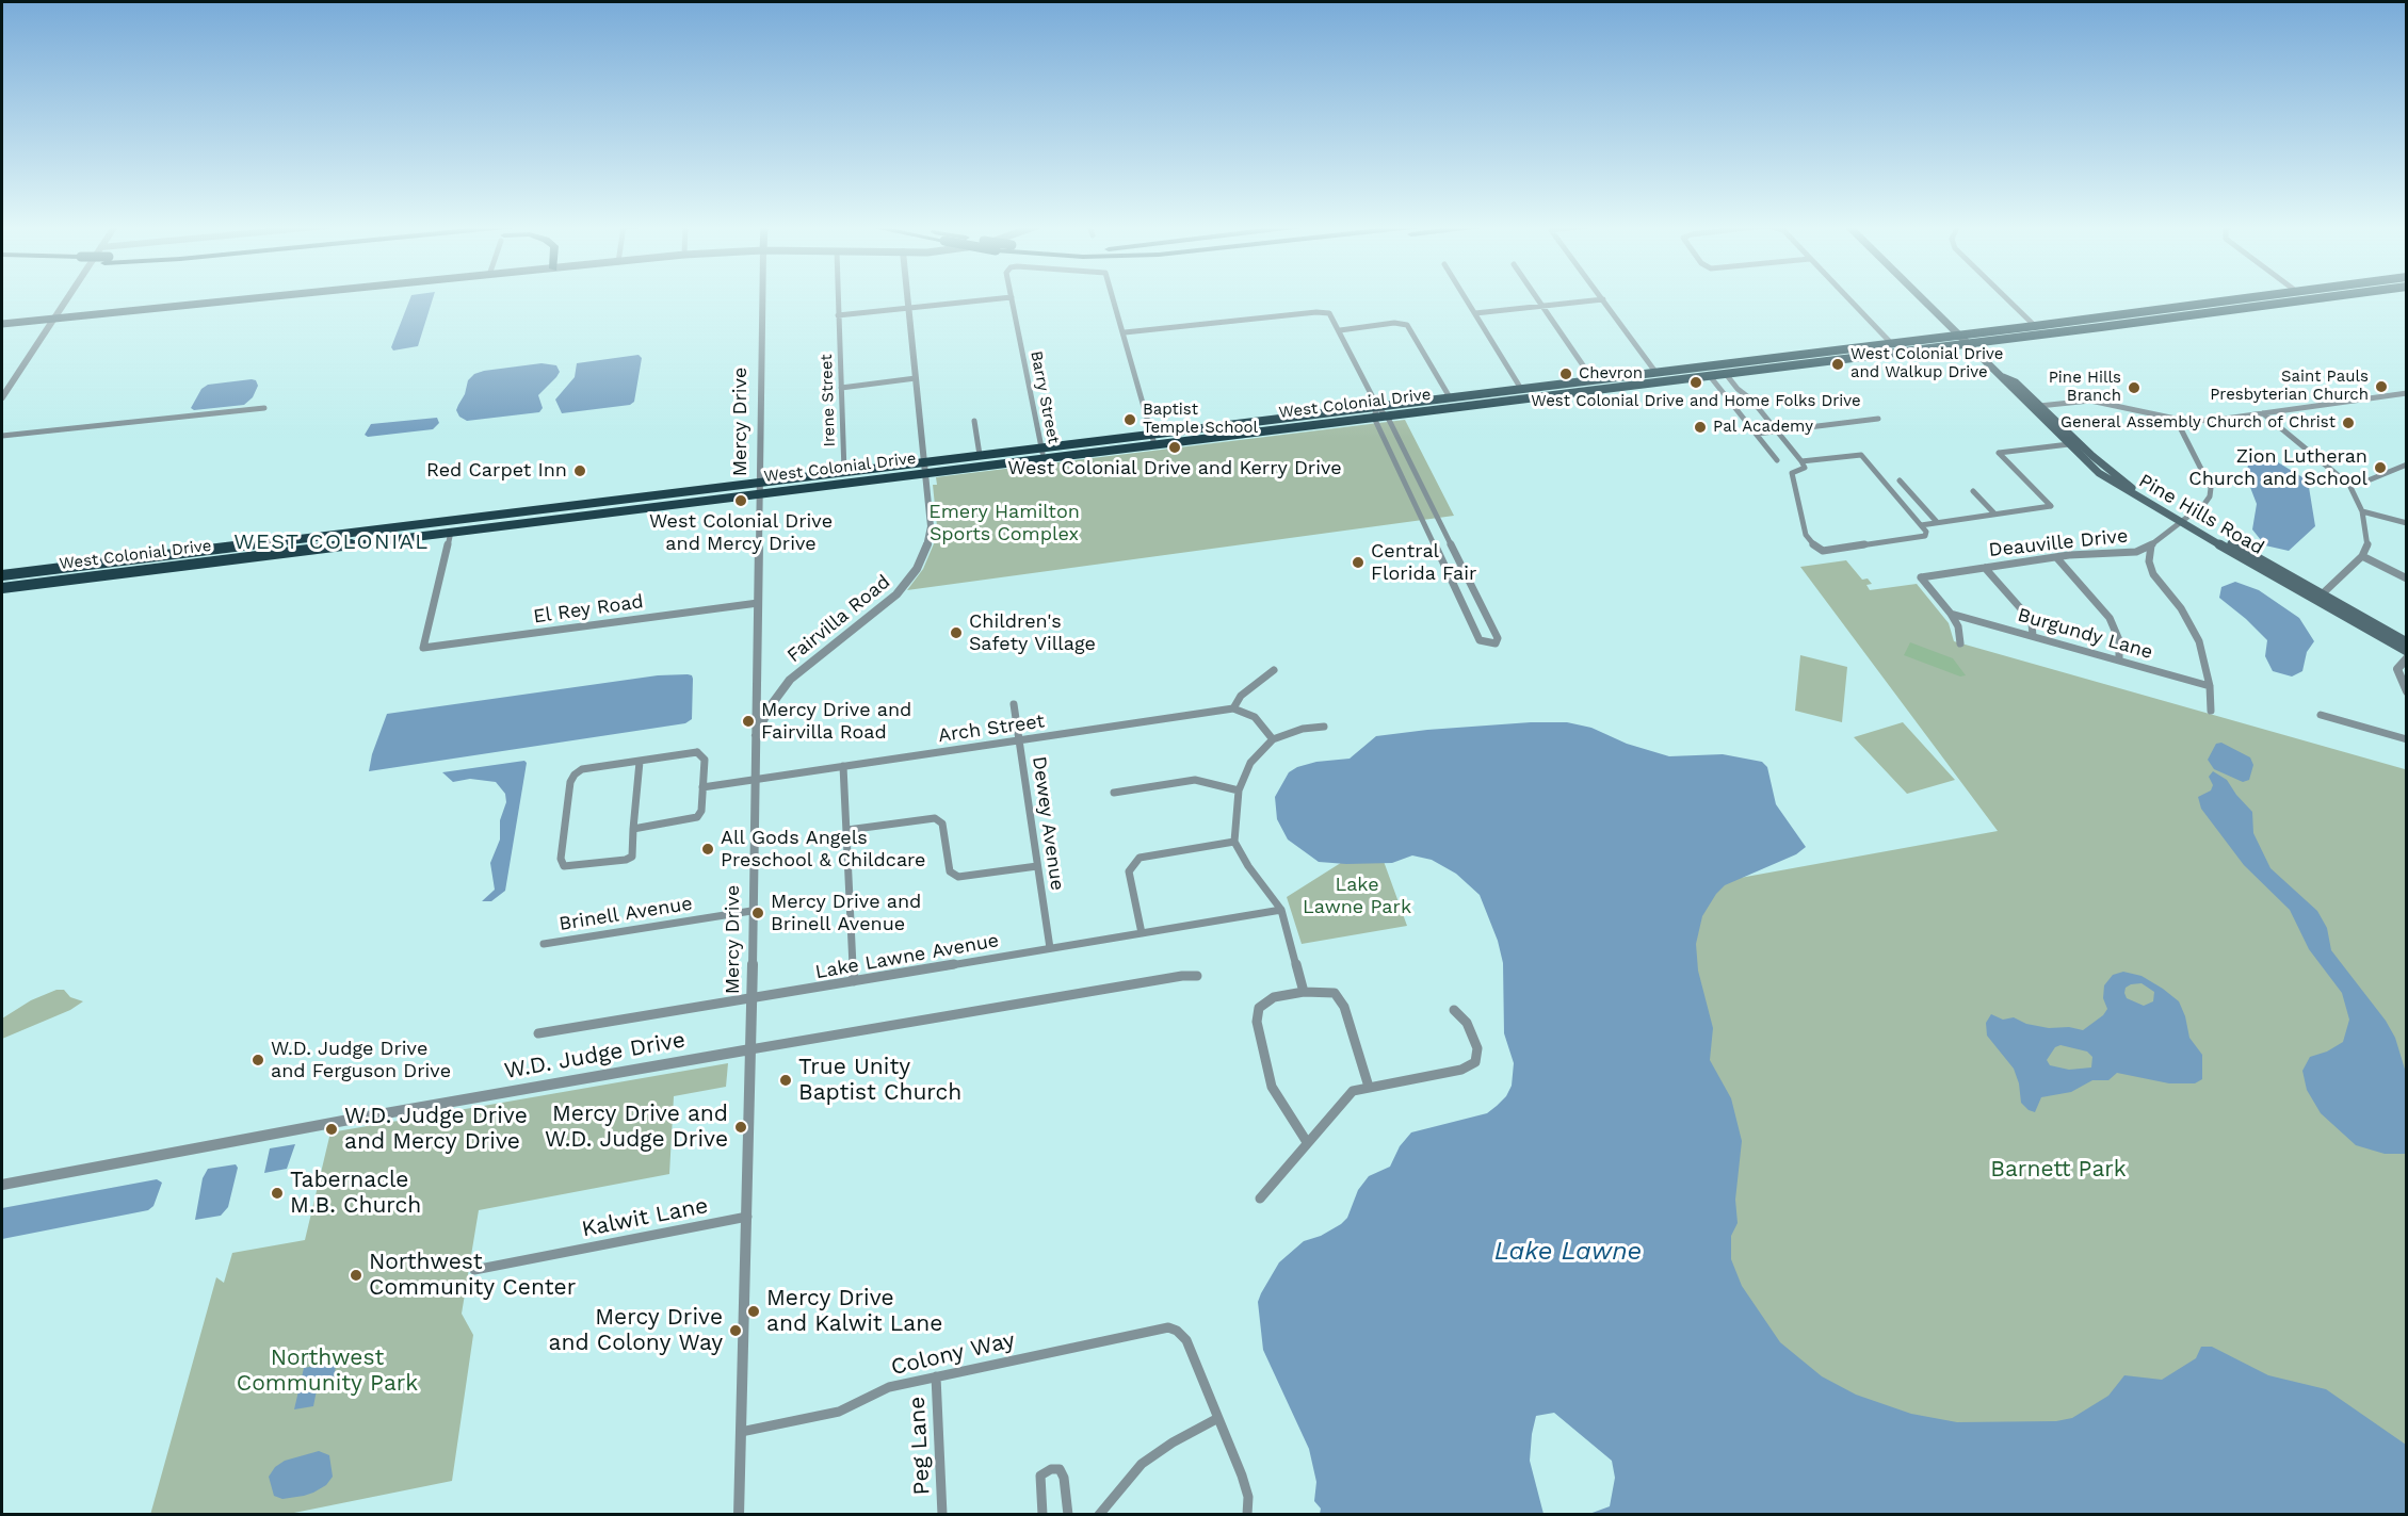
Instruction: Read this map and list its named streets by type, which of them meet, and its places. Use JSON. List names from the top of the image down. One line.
{"streets":{"highway":["West Colonial Drive"],"main road":["Pine Hills Road"],"street":["Barry Street","Irene Street","Mercy Drive","Deauville Drive","El Rey Road","Fairvilla Road","Burgundy Lane","Arch Street","Dewey Avenue","Brinell Avenue","Lake Lawne Avenue","W.D. Judge Drive","Kalwit Lane","Colony Way","Peg Lane"]},"crossings":[["Barry Street","West Colonial Drive"],["Irene Street","West Colonial Drive"],["West Colonial Drive","Mercy Drive"],["West Colonial Drive","Pine Hills Road"],["West Colonial Drive","El Rey Road"],["West Colonial Drive","Fairvilla Road"],["Mercy Drive","El Rey Road"],["Mercy Drive","Fairvilla Road"],["Mercy Drive","Arch Street"],["Mercy Drive","Brinell Avenue"],["Mercy Drive","Lake Lawne Avenue"],["Mercy Drive","W.D. Judge Drive"],["Mercy Drive","Kalwit Lane"],["Mercy Drive","Colony Way"],["Pine Hills Road","Deauville Drive"],["Deauville Drive","Burgundy Lane"],["Arch Street","Dewey Avenue"],["Dewey Avenue","Lake Lawne Avenue"],["Colony Way","Peg Lane"]],"districts":["WEST COLONIAL"],"water":["Lake Lawne"],"parks":["Emery Hamilton Sports Complex","Lake Lawne Park","Barnett Park","Northwest Community Park"],"places":["West Colonial Drive and Walkup Drive","Chevron","West Colonial Drive and Home Folks Drive","Saint Pauls Presbyterian Church","Pine Hills Branch","Baptist Temple School","General Assembly Church of Christ","Pal Academy","West Colonial Drive and Kerry Drive","Zion Lutheran Church and School","Red Carpet Inn","West Colonial Drive and Mercy Drive","Central Florida Fair","Children's Safety Village","Mercy Drive and Fairvilla Road","All Gods Angels Preschool & Childcare","Mercy Drive and Brinell Avenue","W.D. Judge Drive and Ferguson Drive","True Unity Baptist Church","Mercy Drive and W.D. Judge Drive","W.D. Judge Drive and Mercy Drive","Tabernacle M.B. Church","Northwest Community Center","Mercy Drive and Kalwit Lane","Mercy Drive and Colony Way"]}
